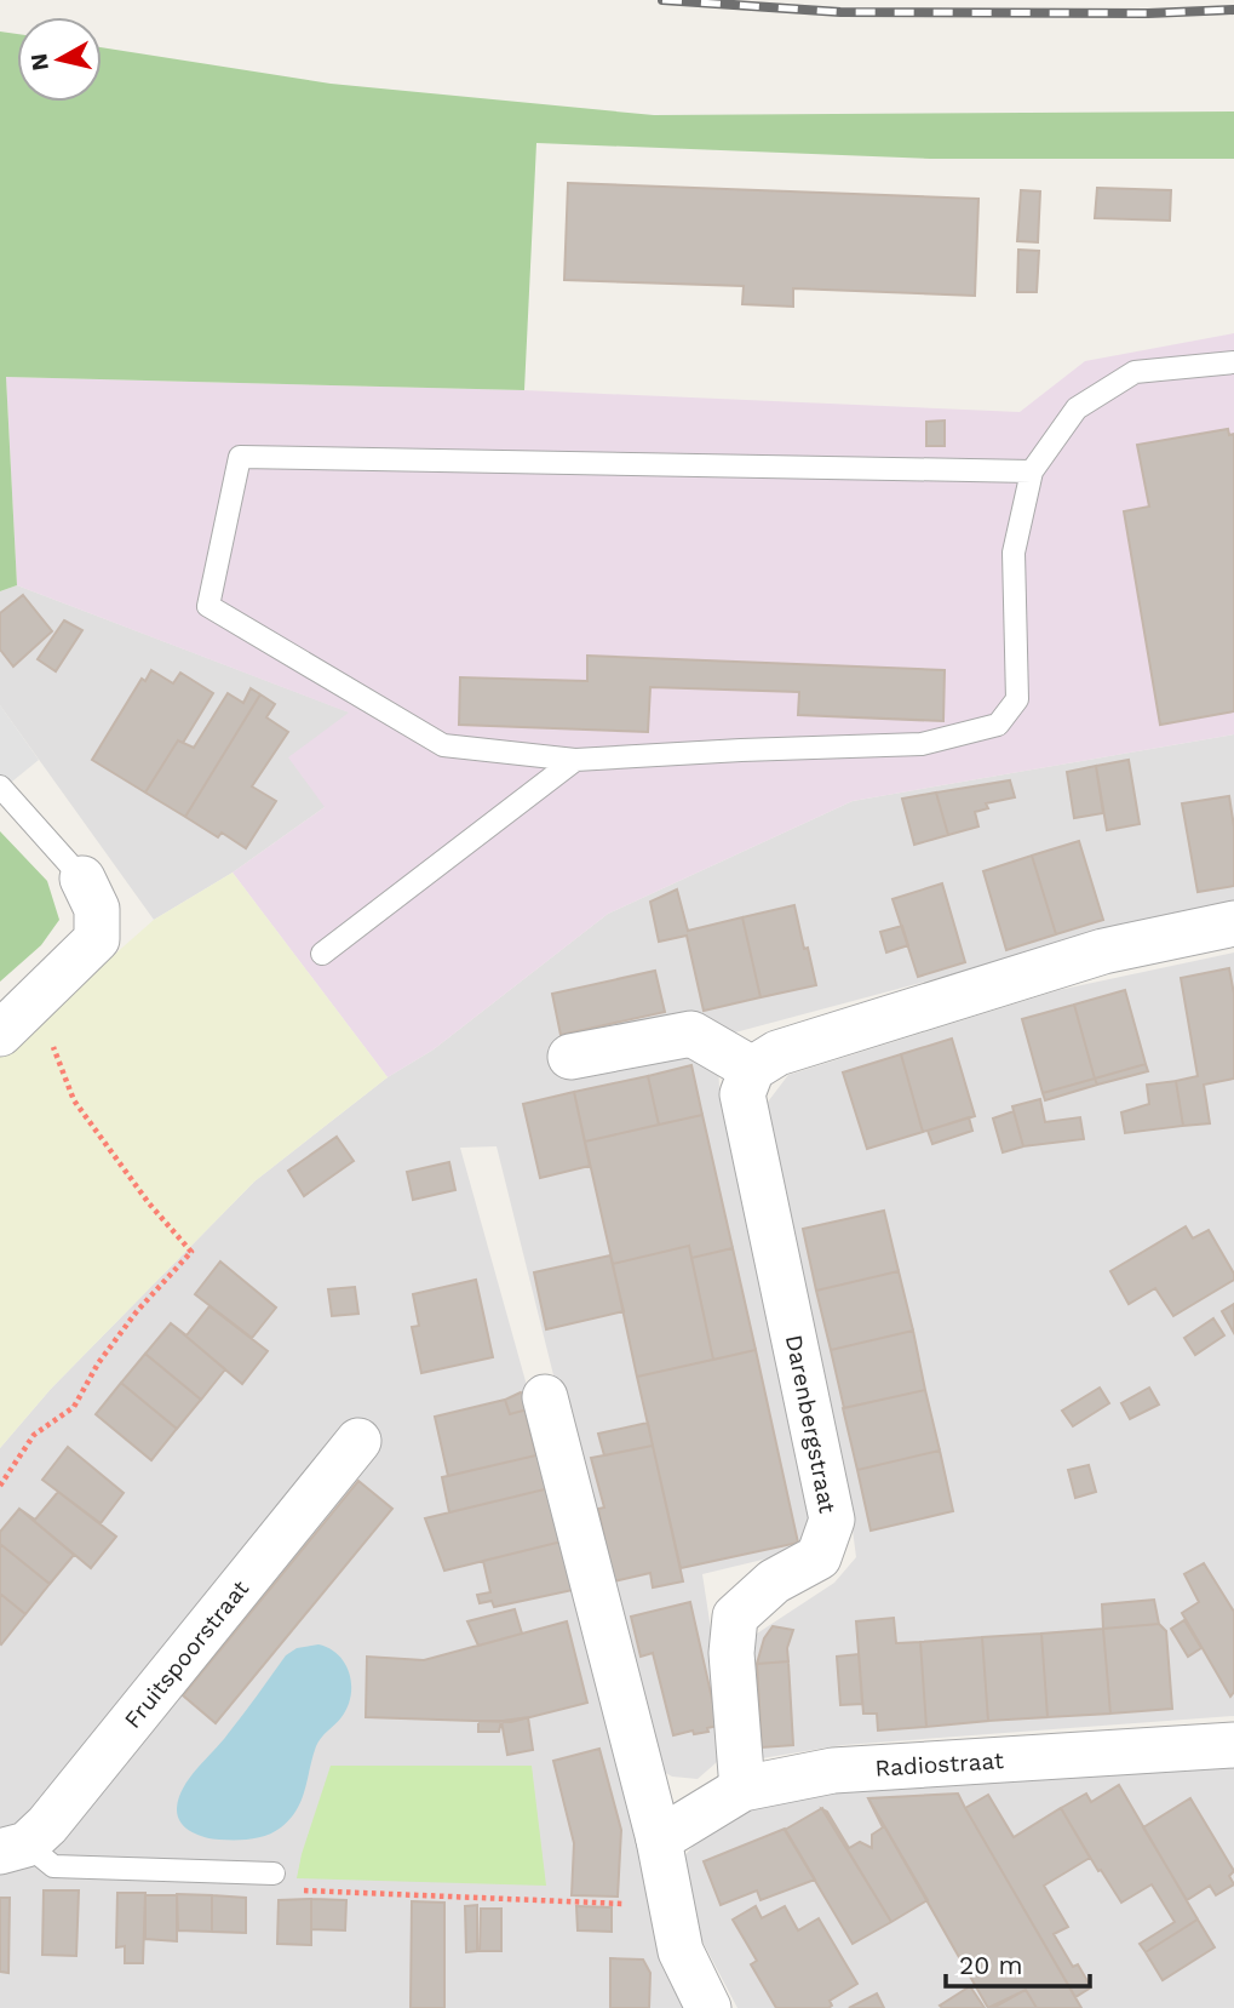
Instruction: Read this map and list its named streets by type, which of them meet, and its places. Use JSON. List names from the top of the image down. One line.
{"streets":{"street":["Darenbergstraat","Fruitspoorstraat","Radiostraat"]},"crossings":[["Darenbergstraat","Radiostraat"]],"scale_bar":"20 m","north":"left"}
